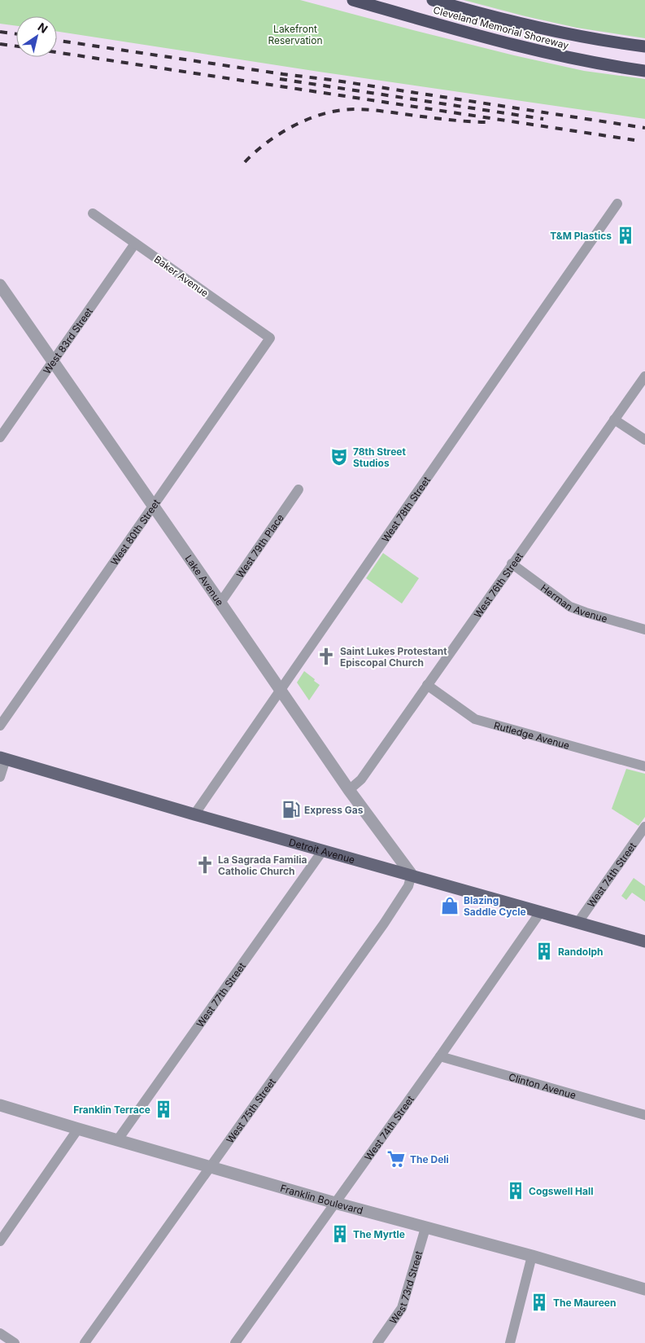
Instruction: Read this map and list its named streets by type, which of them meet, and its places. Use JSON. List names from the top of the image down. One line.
{"streets":{"highway":["Cleveland Memorial Shoreway"],"main road":["Detroit Avenue"],"street":["Baker Avenue","West 83rd Street","West 78th Street","West 80th Street","West 79th Place","Lake Avenue","West 76th Street","Herman Avenue","Rutledge Avenue","West 74th Street","West 77th Street","Clinton Avenue","West 75th Street","Franklin Boulevard","West 73rd Street"]},"crossings":[["Baker Avenue","West 83rd Street"],["Baker Avenue","West 80th Street"],["West 83rd Street","Lake Avenue"],["West 78th Street","Lake Avenue"],["West 78th Street","Detroit Avenue"],["West 80th Street","Lake Avenue"],["West 79th Place","Lake Avenue"],["Lake Avenue","West 76th Street"],["Lake Avenue","Detroit Avenue"],["Lake Avenue","West 75th Street"],["West 76th Street","Herman Avenue"],["West 76th Street","Rutledge Avenue"],["Detroit Avenue","West 74th Street"],["Detroit Avenue","West 77th Street"],["Detroit Avenue","West 75th Street"],["West 74th Street","Clinton Avenue"],["West 74th Street","Franklin Boulevard"],["West 77th Street","Franklin Boulevard"],["West 75th Street","Franklin Boulevard"],["Franklin Boulevard","West 73rd Street"]],"parks":["Lakefront Reservation"],"places":{"building":["T&M Plastics","Randolph","Franklin Terrace","Cogswell Hall","The Myrtle","The Maureen"],"theatre":["78th Street Studios"],"church":["Saint Lukes Protestant Episcopal Church","La Sagrada Familia Catholic Church"],"fuel station":["Express Gas"],"shop":["Blazing Saddle Cycle"],"supermarket":["The Deli"]},"north":"top right"}
